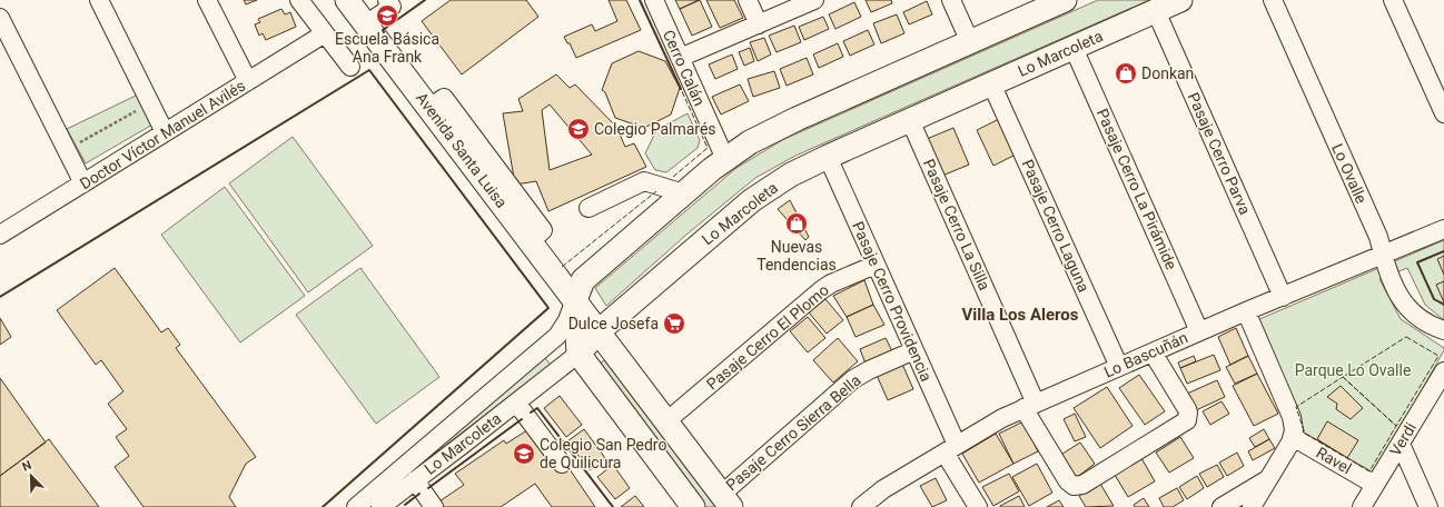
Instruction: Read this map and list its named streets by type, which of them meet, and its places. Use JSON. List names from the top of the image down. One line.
{"streets":{"main road":["Lo Marcoleta","Avenida Santa Luisa"],"street":["Cerro Calán","Doctor Víctor Manuel Avilés","Pasaje Cerro Parva","Lo Ovalle","Pasaje Cerro La Pirámide","Pasaje Cerro La Silla","Pasaje Cerro Laguna","Pasaje Cerro Providencia","Pasaje Cerro El Plomo","Lo Bascuñán","Pasaje Cerro Sierra Bella","Verdi","Ravel"]},"crossings":[["Lo Marcoleta","Cerro Calán"],["Lo Marcoleta","Avenida Santa Luisa"],["Lo Marcoleta","Pasaje Cerro Parva"],["Lo Marcoleta","Pasaje Cerro La Pirámide"],["Lo Marcoleta","Pasaje Cerro La Silla"],["Lo Marcoleta","Pasaje Cerro Laguna"],["Lo Marcoleta","Pasaje Cerro Providencia"],["Avenida Santa Luisa","Pasaje Cerro El Plomo"],["Avenida Santa Luisa","Pasaje Cerro Sierra Bella"],["Pasaje Cerro Parva","Lo Bascuñán"],["Lo Ovalle","Lo Bascuñán"],["Pasaje Cerro La Pirámide","Lo Bascuñán"],["Pasaje Cerro La Silla","Lo Bascuñán"],["Pasaje Cerro Laguna","Lo Bascuñán"],["Pasaje Cerro Providencia","Pasaje Cerro El Plomo"],["Pasaje Cerro Providencia","Lo Bascuñán"],["Pasaje Cerro Providencia","Pasaje Cerro Sierra Bella"],["Verdi","Ravel"]],"districts":["Villa Los Aleros"],"parks":["Parque Lo Ovalle"],"places":{"school or university":["Escuela Básica Ana Frank","Colegio Palmarés","Colegio San Pedro de Quilicura"],"shop":["Donkan","Nuevas Tendencias"],"supermarket":["Dulce Josefa"]},"north":"top left"}
